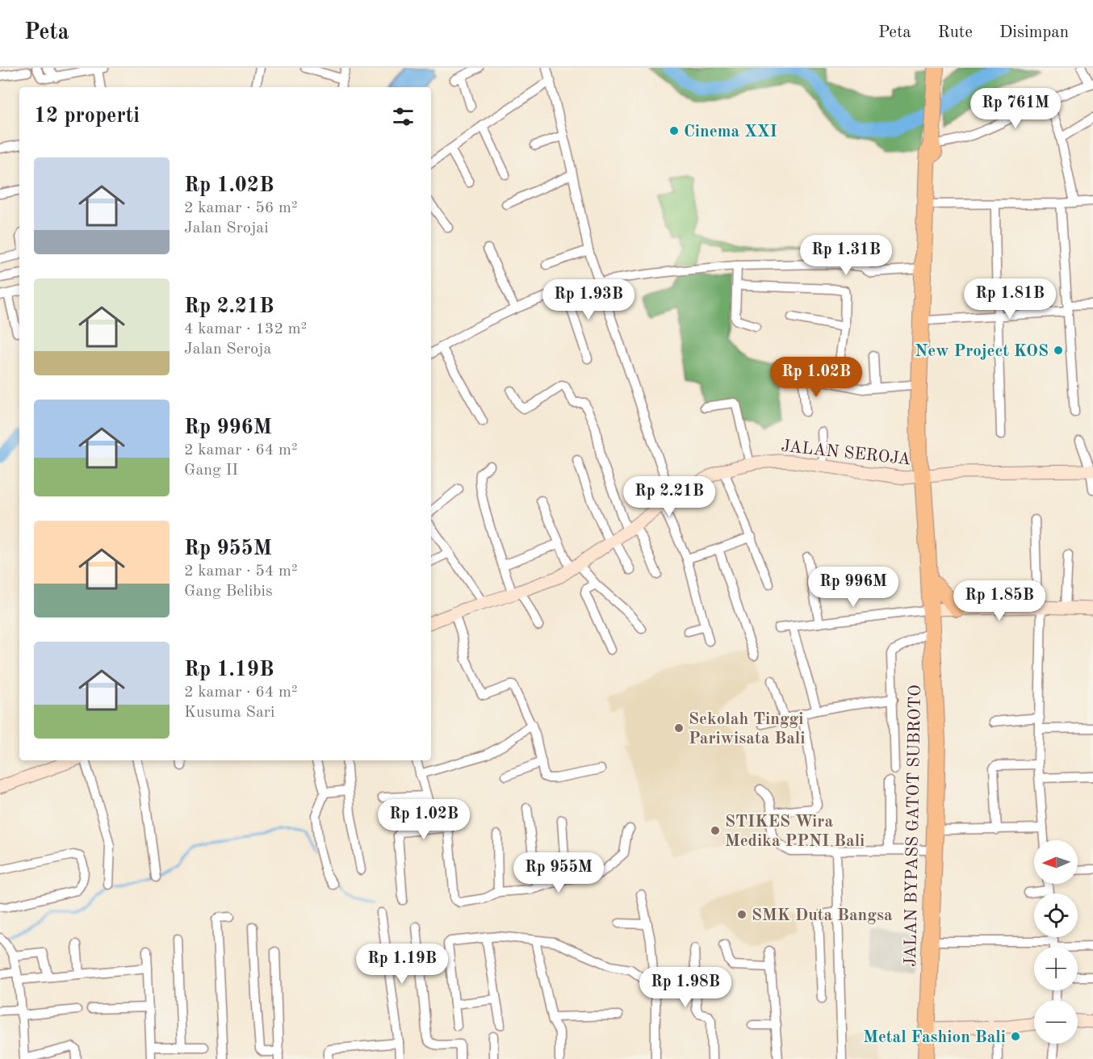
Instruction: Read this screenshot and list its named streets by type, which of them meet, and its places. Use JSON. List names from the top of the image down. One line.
{"streets":{"highway":["JALAN BYPASS GATOT SUBROTO"],"street":["JALAN SEROJA"]},"crossings":[["JALAN SEROJA","JALAN BYPASS GATOT SUBROTO"]],"places":["Cinema XXI","New Project KOS","Sekolah Tinggi Pariwisata Bali","STIKES Wira Medika PPNI Bali","SMK Duta Bangsa","Metal Fashion Bali"],"north":"left","page":{"header":"Peta","nav":["Peta","Rute","Disimpan"],"heading":"12 properti","price":["Rp 761M","Rp 1.31B","Rp 1.81B","Rp 1.93B","Rp 1.02B","Rp 2.21B","Rp 996M","Rp 1.85B","Rp 1.02B","Rp 955M","Rp 1.19B","Rp 1.98B"],"list":[{"name":"Rp 1.02B","note":"2 kamar · 56 m² · Jalan Srojai"},{"name":"Rp 2.21B","note":"4 kamar · 132 m² · Jalan Seroja"},{"name":"Rp 996M","note":"2 kamar · 64 m² · Gang II"},{"name":"Rp 955M","note":"2 kamar · 54 m² · Gang Belibis"},{"name":"Rp 1.19B","note":"2 kamar · 64 m² · Kusuma Sari"}],"map_buttons":["+","−"]}}
